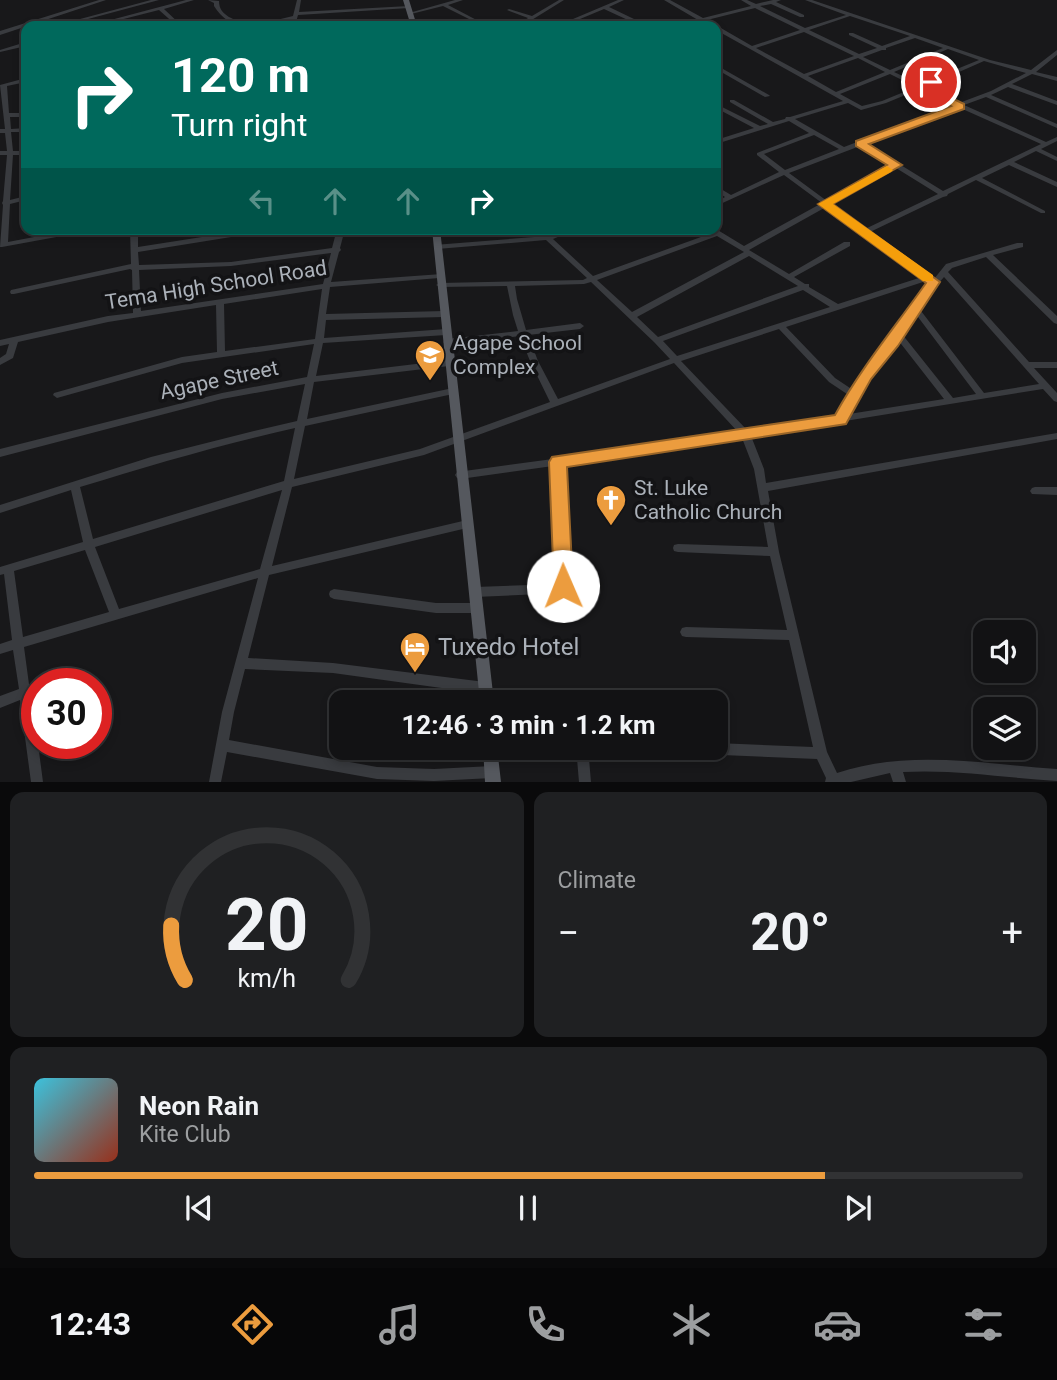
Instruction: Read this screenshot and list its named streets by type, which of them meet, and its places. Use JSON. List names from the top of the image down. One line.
{"streets":{"street":["Tema High School Road","Agape Street"]},"places":{"school or university":["Agape School Complex"],"church":["St. Luke Catholic Church"],"hotel":["Tuxedo Hotel"]},"page":{"turn":["120 m","Turn right"],"limit":"30","trip":"12:46 · 3 min · 1.2 km","tile":"Climate","heat":["−","20°","+"],"song":["Neon Rain","Kite Club"],"tabs":"12:43","gauge":["20","km/h"]}}
